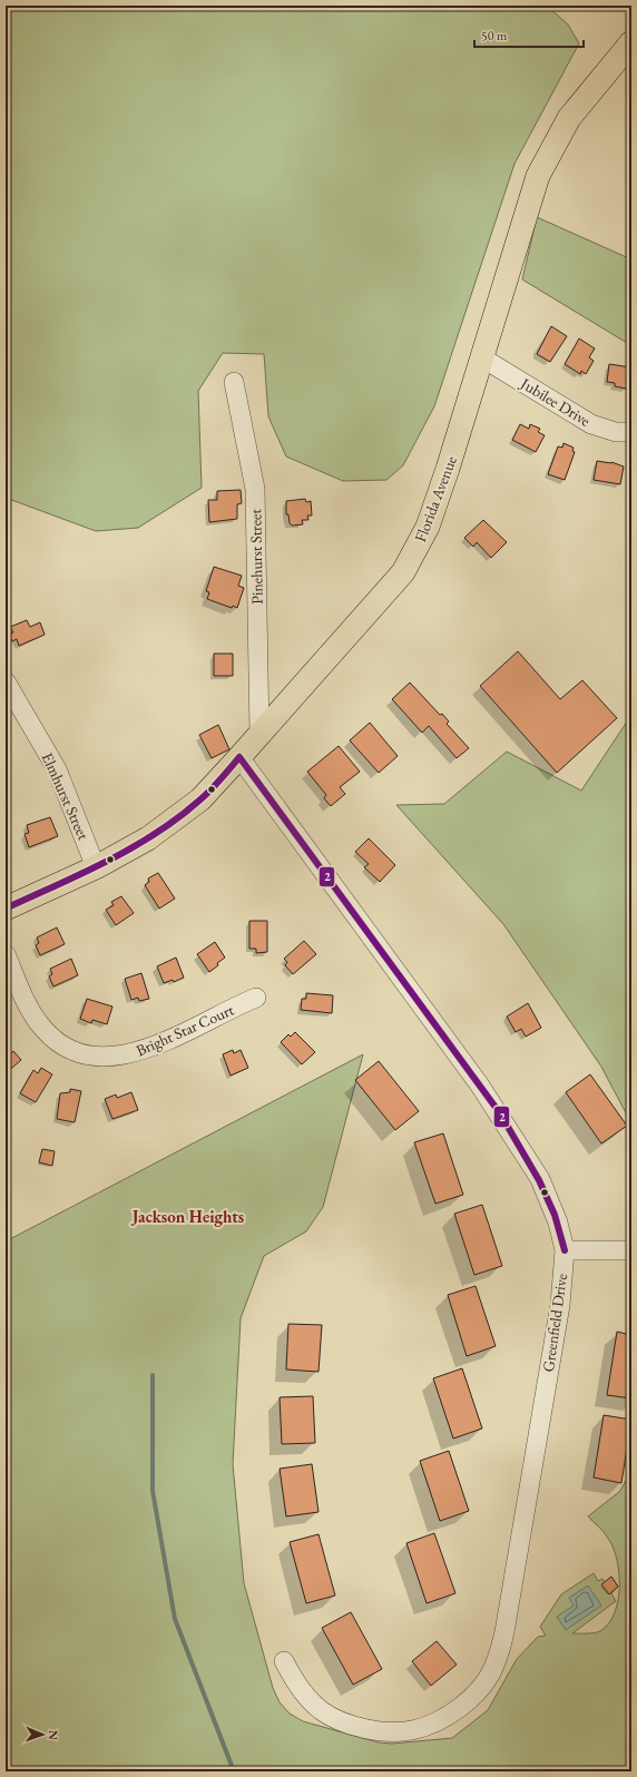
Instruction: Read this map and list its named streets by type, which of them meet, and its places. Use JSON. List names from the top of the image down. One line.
{"streets":{"main road":["Florida Avenue"],"street":["Jubilee Drive","Pinehurst Street","Elmhurst Street","Bright Star Court","Greenfield Drive"]},"crossings":[["Jubilee Drive","Florida Avenue"],["Florida Avenue","Pinehurst Street"],["Florida Avenue","Elmhurst Street"],["Florida Avenue","Greenfield Drive"]],"districts":["Jackson Heights"],"lines":["transit line 2"],"scale_bar":"50 m","north":"right"}
